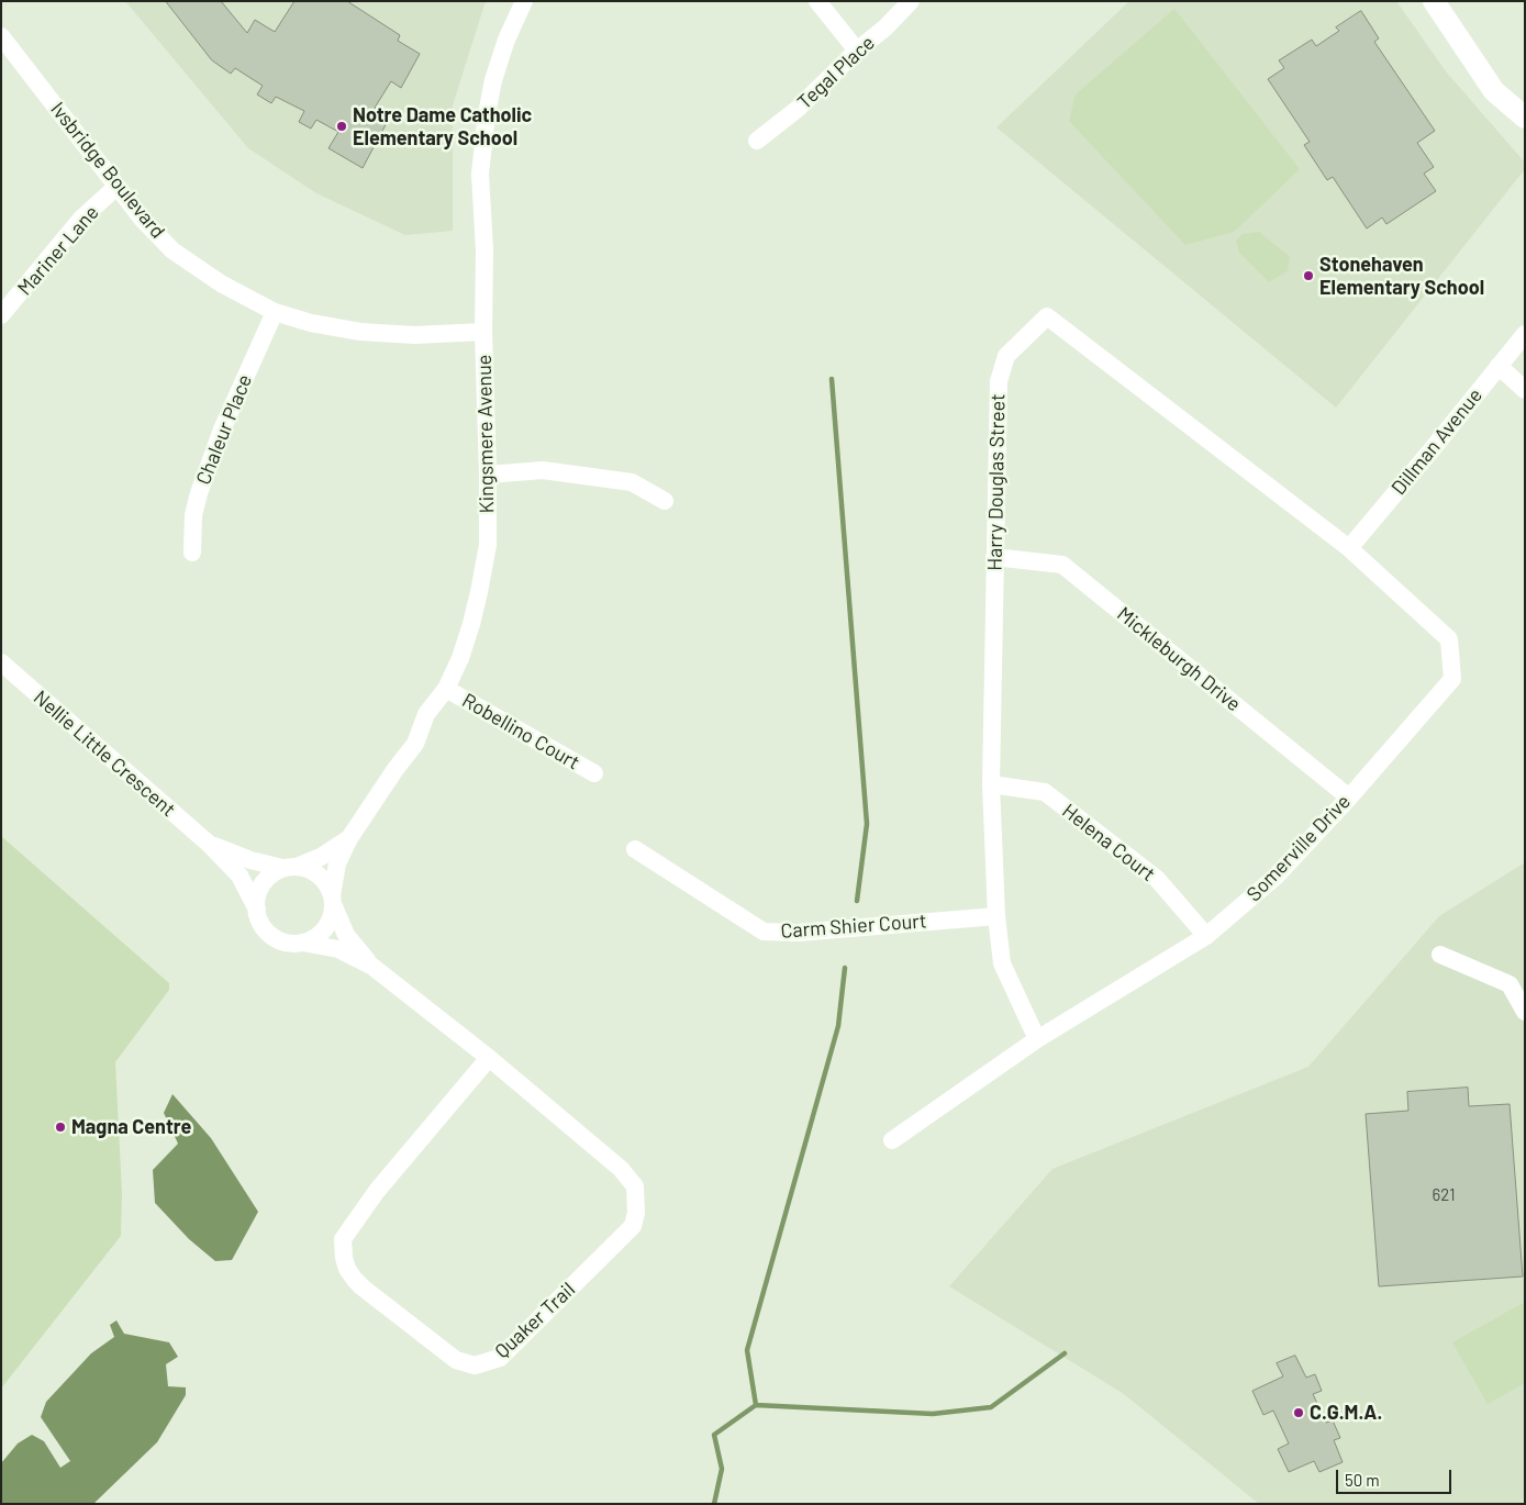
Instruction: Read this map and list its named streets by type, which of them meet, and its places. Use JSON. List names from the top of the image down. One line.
{"streets":{"street":["Tegal Place","Ivsbridge Boulevard","Mariner Lane","Chaleur Place","Kingsmere Avenue","Dillman Avenue","Harry Douglas Street","Mickleburgh Drive","Robellino Court","Nellie Little Crescent","Helena Court","Somerville Drive","Carm Shier Court","Quaker Trail"]},"crossings":[["Ivsbridge Boulevard","Mariner Lane"],["Ivsbridge Boulevard","Chaleur Place"],["Ivsbridge Boulevard","Kingsmere Avenue"],["Kingsmere Avenue","Robellino Court"],["Kingsmere Avenue","Nellie Little Crescent"],["Kingsmere Avenue","Quaker Trail"],["Dillman Avenue","Harry Douglas Street"],["Dillman Avenue","Somerville Drive"],["Harry Douglas Street","Mickleburgh Drive"],["Harry Douglas Street","Helena Court"],["Harry Douglas Street","Somerville Drive"],["Harry Douglas Street","Carm Shier Court"],["Mickleburgh Drive","Somerville Drive"],["Nellie Little Crescent","Quaker Trail"],["Helena Court","Somerville Drive"]],"places":["Notre Dame Catholic Elementary School","Stonehaven Elementary School","Magna Centre","C.G.M.A."],"house_numbers":["621"],"scale_bar":"50 m"}
